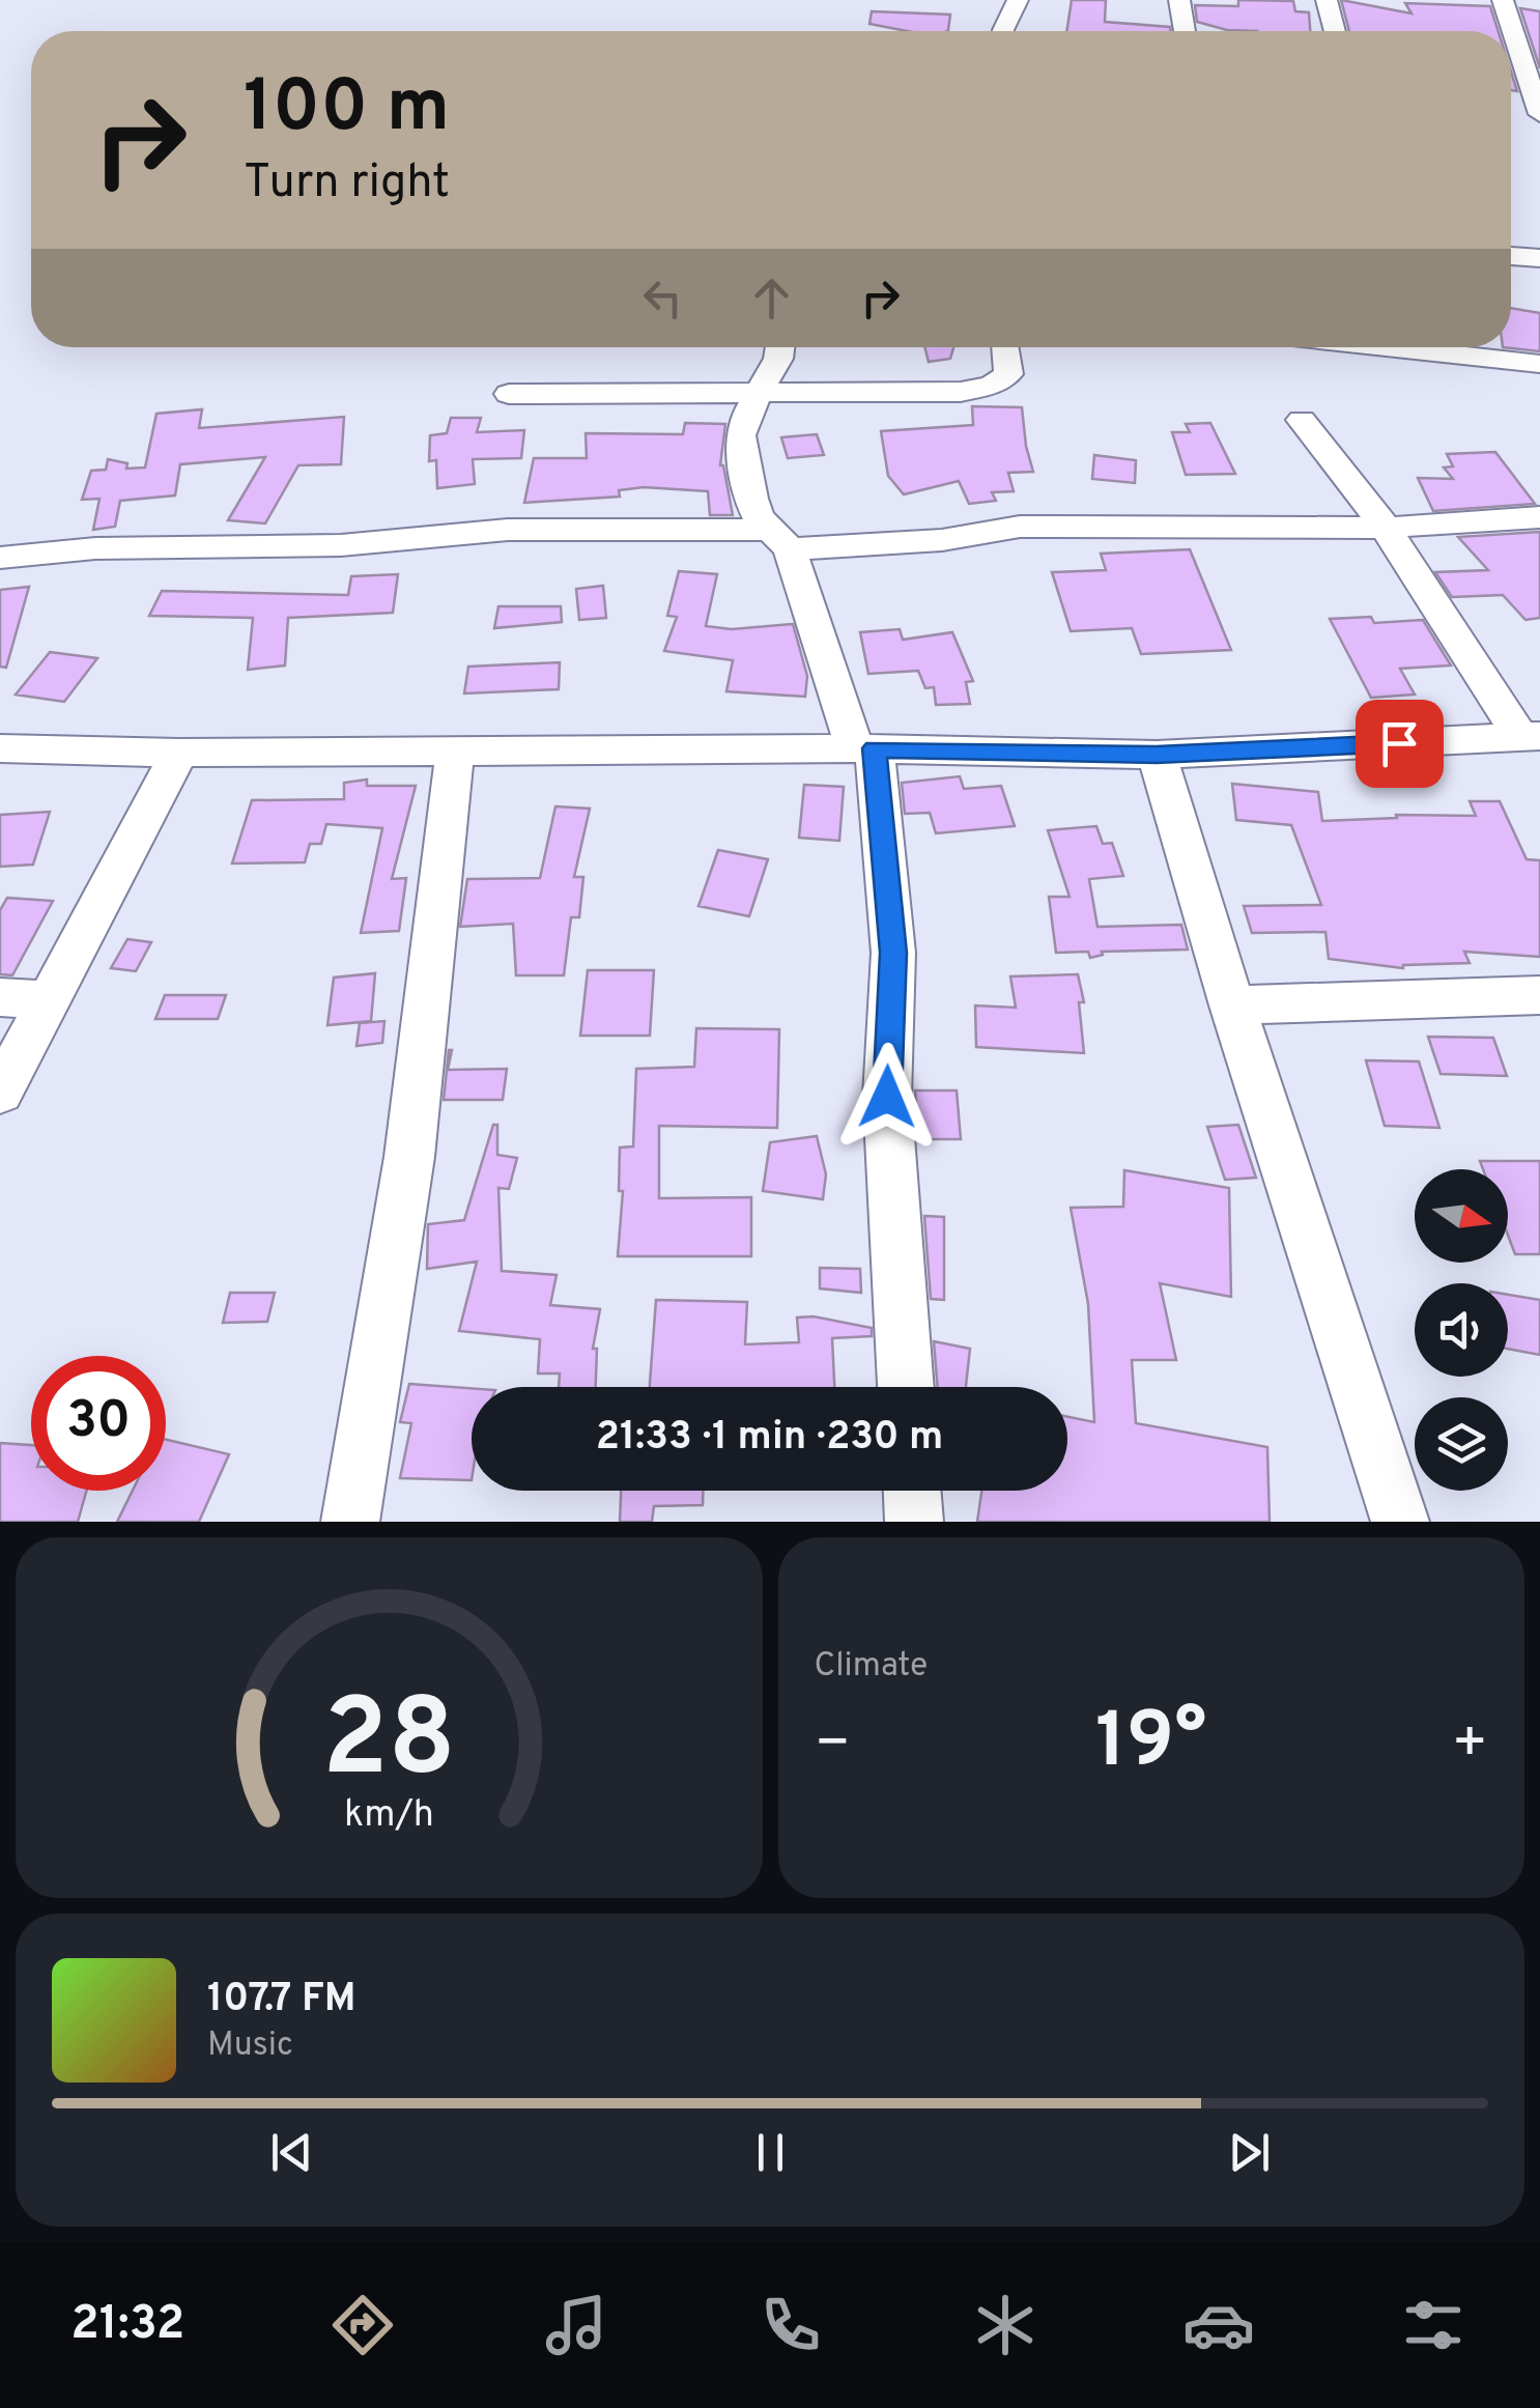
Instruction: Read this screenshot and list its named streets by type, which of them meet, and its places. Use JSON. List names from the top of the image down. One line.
{"north":"right","page":{"turn":["100 m","Turn right"],"limit":"30","trip":"21:33 · 1 min · 230 m","tile":"Climate","heat":["−","19°","+"],"song":["107.7 FM","Music"],"tabs":"21:32","gauge":["28","km/h"]}}
